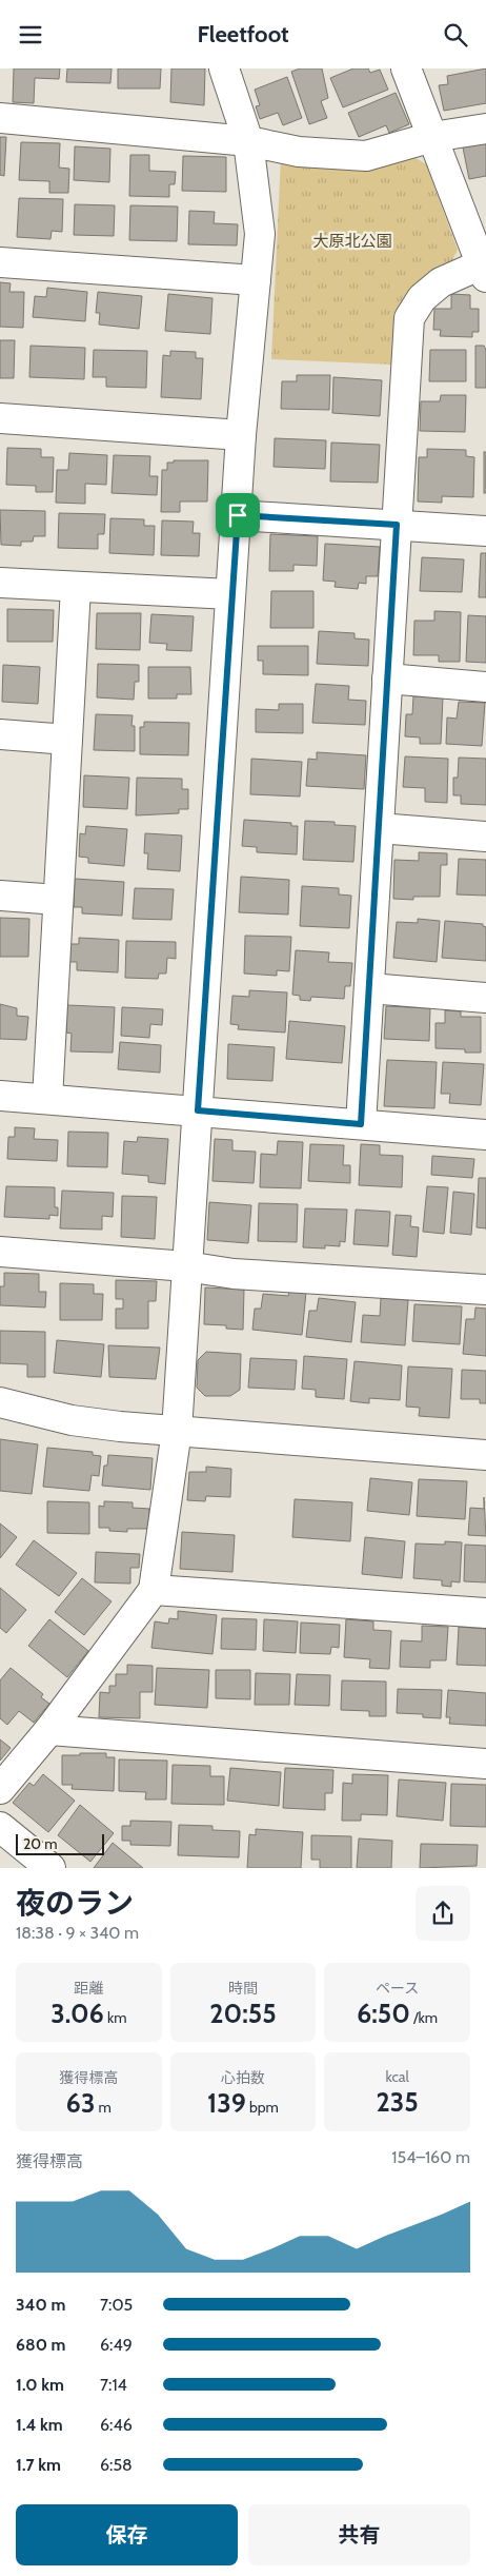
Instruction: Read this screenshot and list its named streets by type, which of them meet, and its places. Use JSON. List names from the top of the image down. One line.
{"parks":["大原北公園"],"scale_bar":"20 m","page":{"header":"Fleetfoot","scale":"20 m","heading":["夜のラン","18:38 · 9 × 340 m"],"stats":[["距離","3.06 km"],["時間","20:55"],["ペース","6:50 /km"],["獲得標高","63 m"],["心拍数","139 bpm"],["kcal","235"]],"chart":["獲得標高","154–160 m"],"list":[{"name":"340 m","note":"7:05"},{"name":"680 m","note":"6:49"},{"name":"1.0 km","note":"7:14"},{"name":"1.4 km","note":"6:46"},{"name":"1.7 km","note":"6:58"}],"buttons":["保存","共有"]}}
